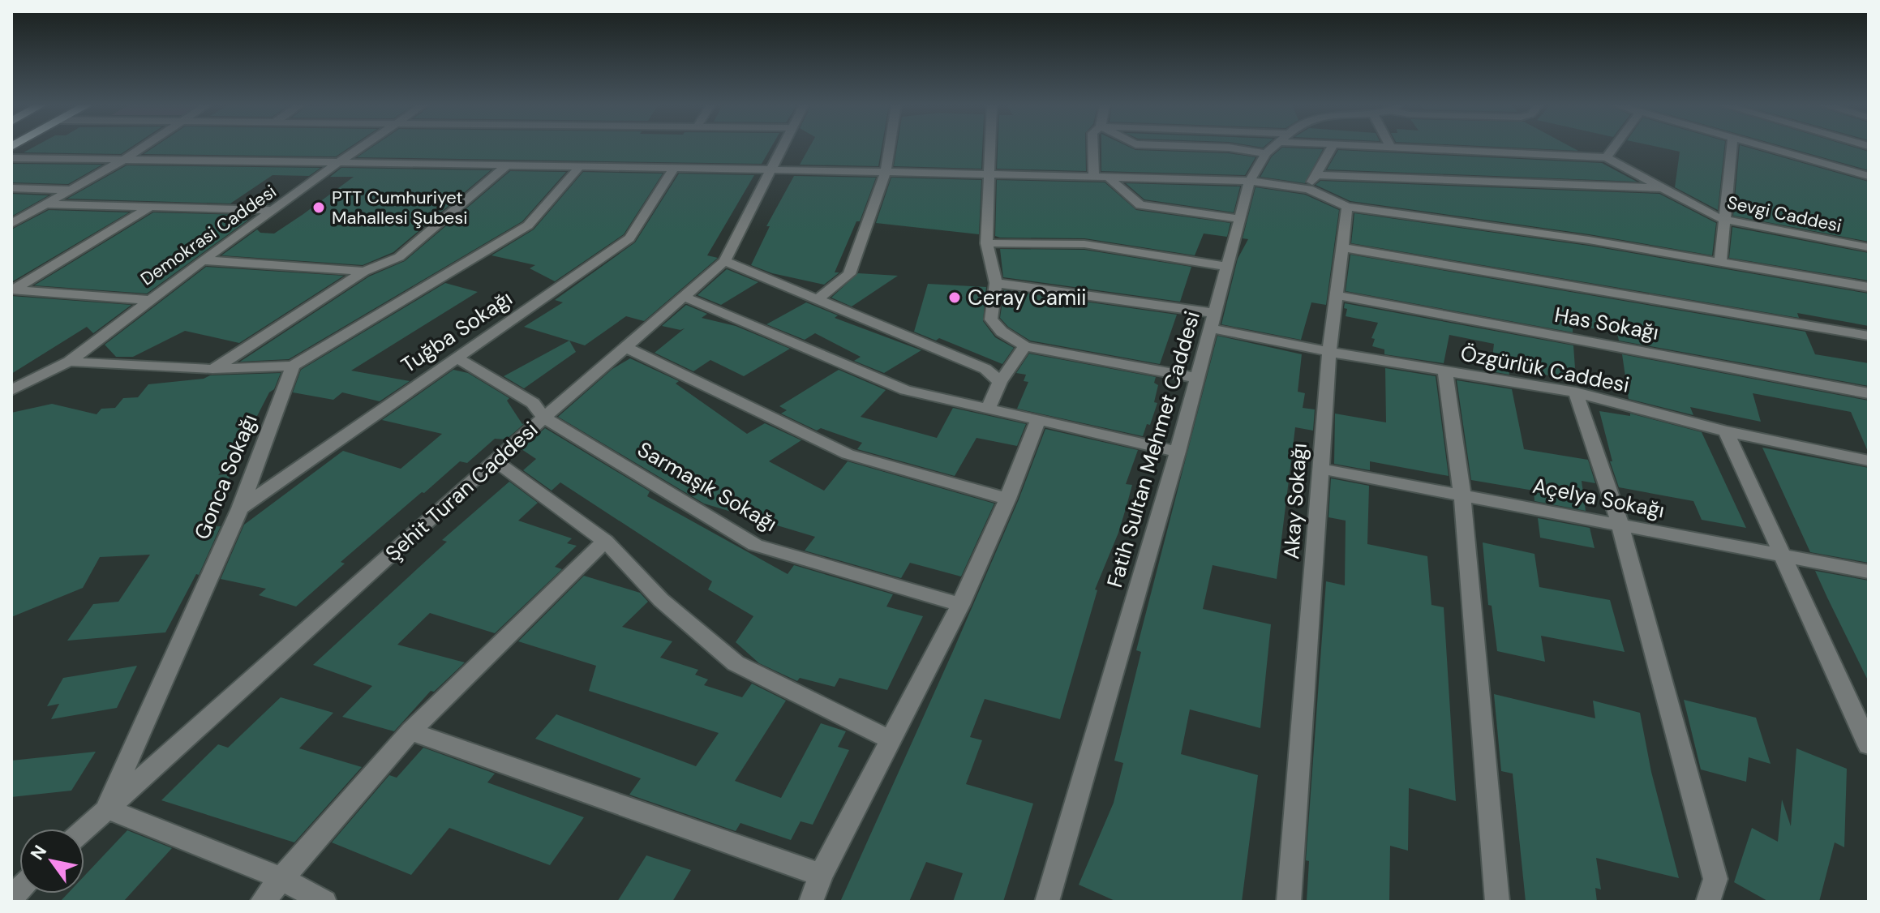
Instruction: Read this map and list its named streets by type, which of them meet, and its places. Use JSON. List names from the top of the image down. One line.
{"streets":{"street":["Sevgi Caddesi","Demokrasi Caddesi","Has Sokağı","Tuğba Sokağı","Özgürlük Caddesi","Fatih Sultan Mehmet Caddesi","Gonca Sokağı","Sarmaşık Sokağı","Şehit Turan Caddesi","Açelya Sokağı","Akay Sokağı"]},"crossings":[["Has Sokağı","Akay Sokağı"],["Tuğba Sokağı","Gonca Sokağı"],["Tuğba Sokağı","Sarmaşık Sokağı"],["Özgürlük Caddesi","Fatih Sultan Mehmet Caddesi"],["Özgürlük Caddesi","Akay Sokağı"],["Gonca Sokağı","Şehit Turan Caddesi"],["Sarmaşık Sokağı","Şehit Turan Caddesi"],["Açelya Sokağı","Akay Sokağı"]],"places":["PTT Cumhuriyet Mahallesi Şubesi","Ceray Camii"],"north":"top left"}
